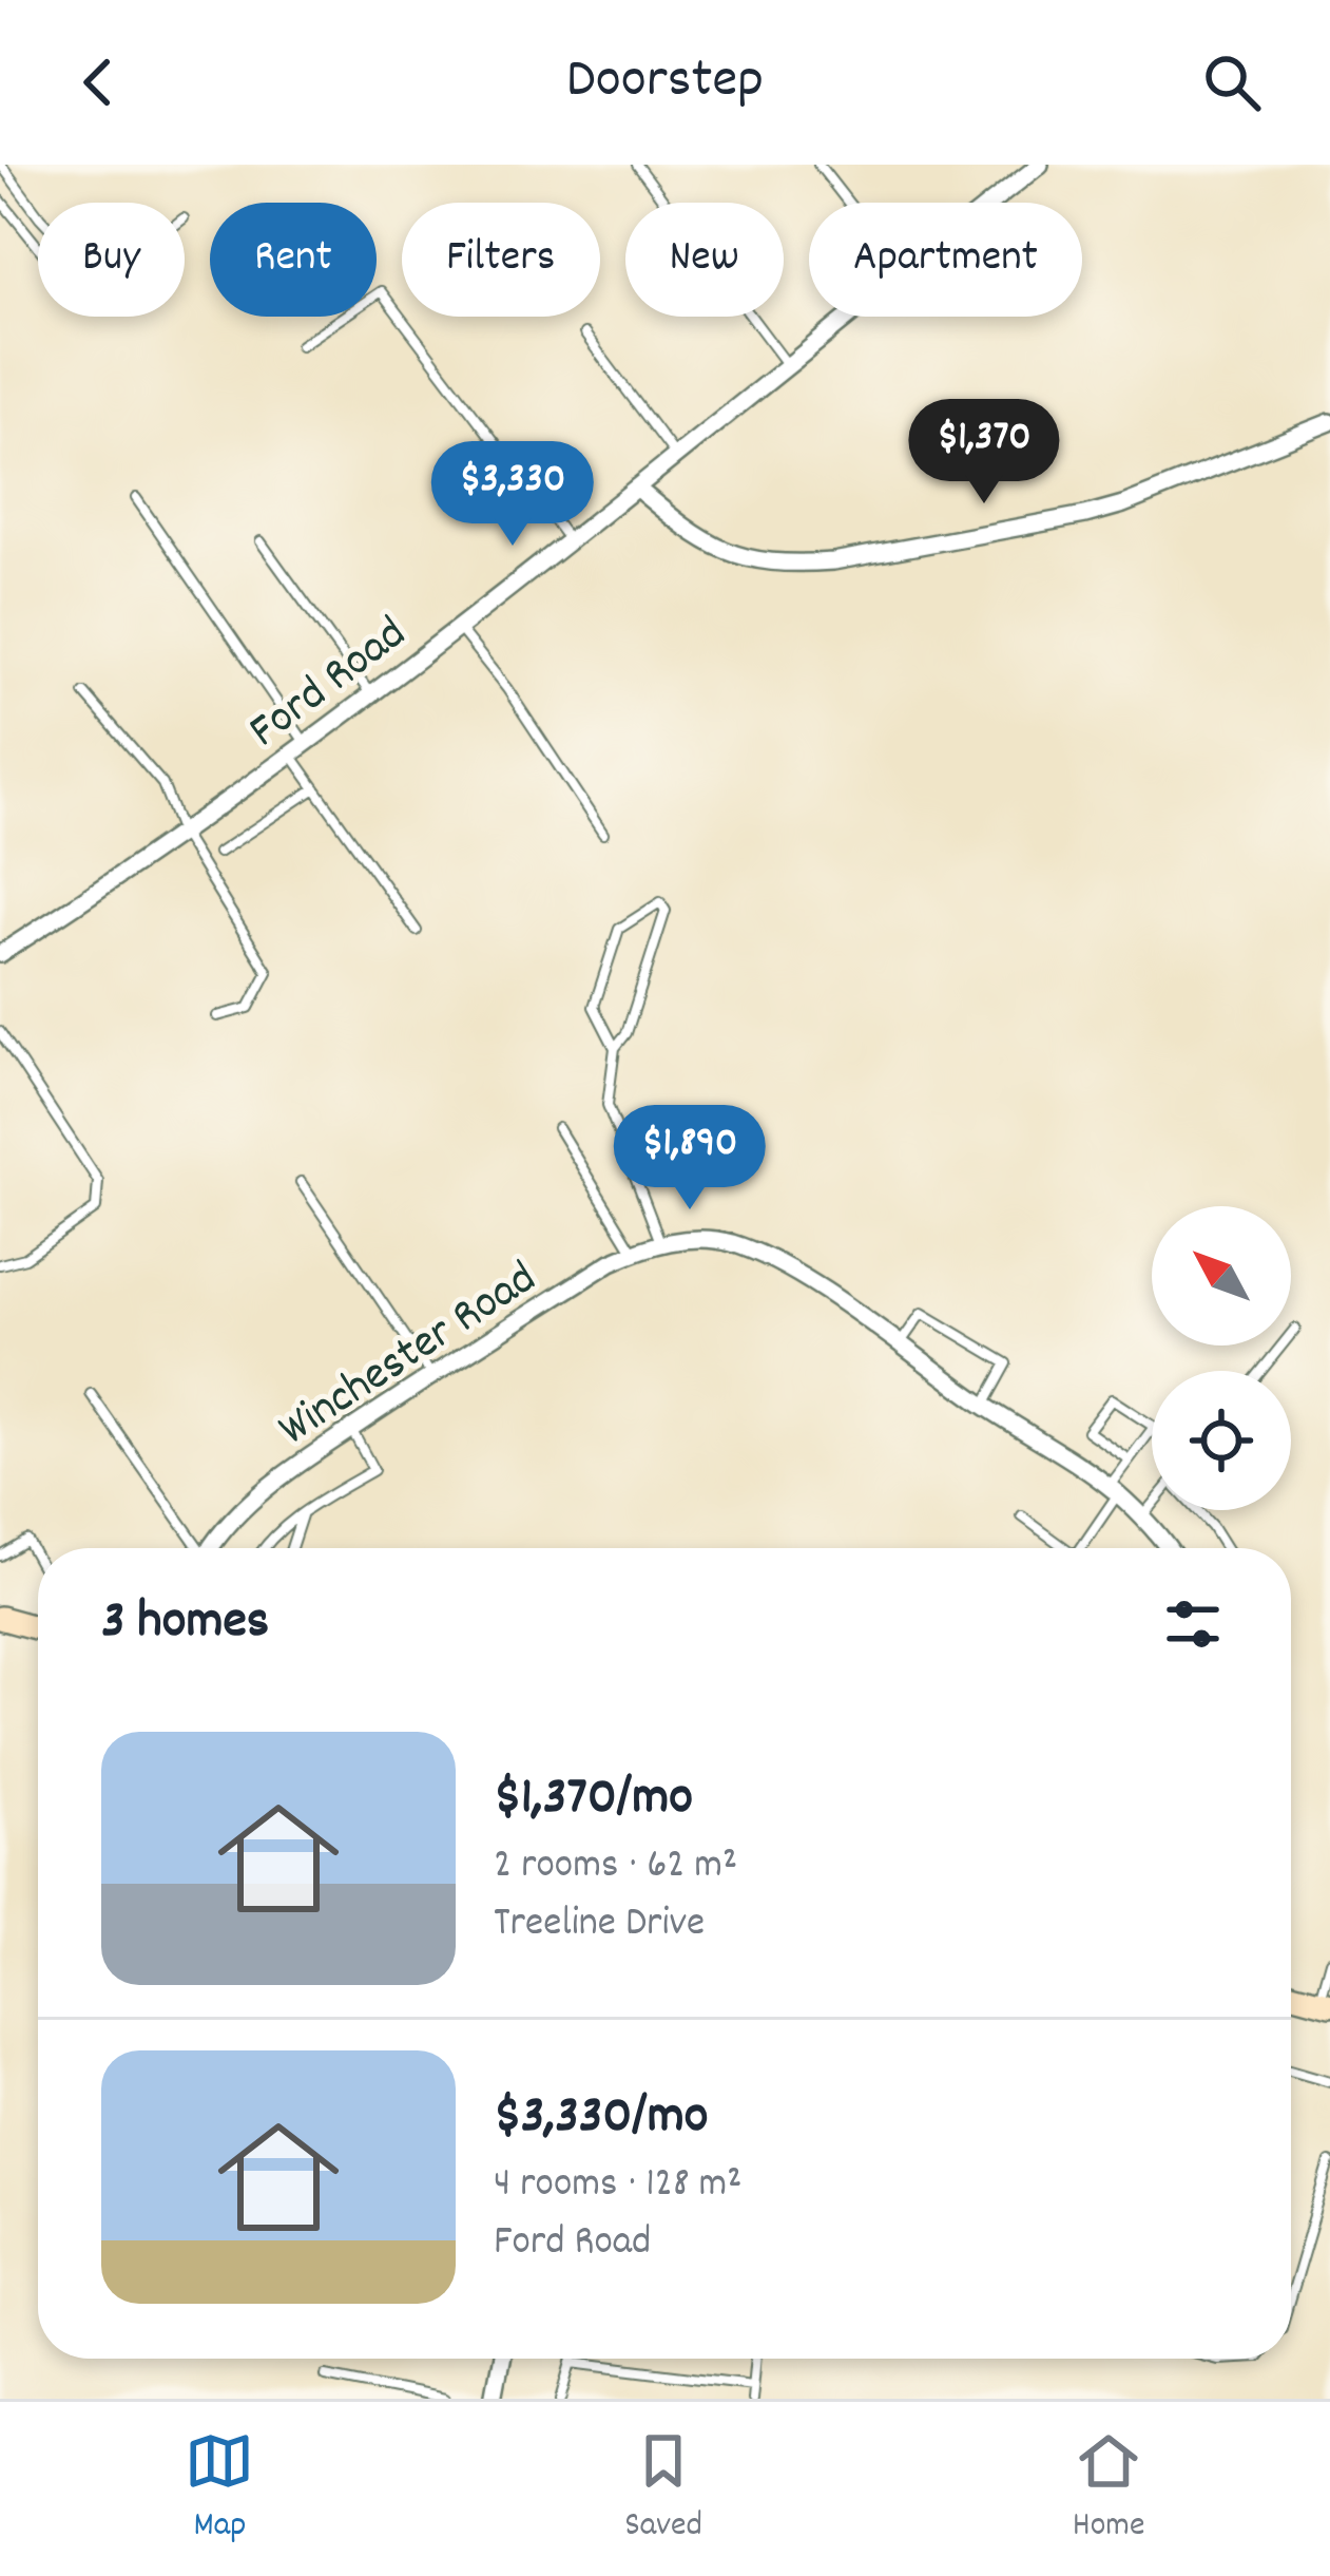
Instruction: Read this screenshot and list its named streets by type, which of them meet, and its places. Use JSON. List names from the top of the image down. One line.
{"streets":{"street":["Ford Road","Winchester Road"]},"north":"top left","page":{"header":"Doorstep","chip":["Buy","Rent","Filters","New","Apartment"],"price":["$1,370","$3,330","$1,890"],"heading":"3 homes","list":[{"name":"$1,370/mo","note":"2 rooms · 62 m² · Treeline Drive"},{"name":"$3,330/mo","note":"4 rooms · 128 m² · Ford Road"}],"tabs":["Map","Saved","Home"]}}
